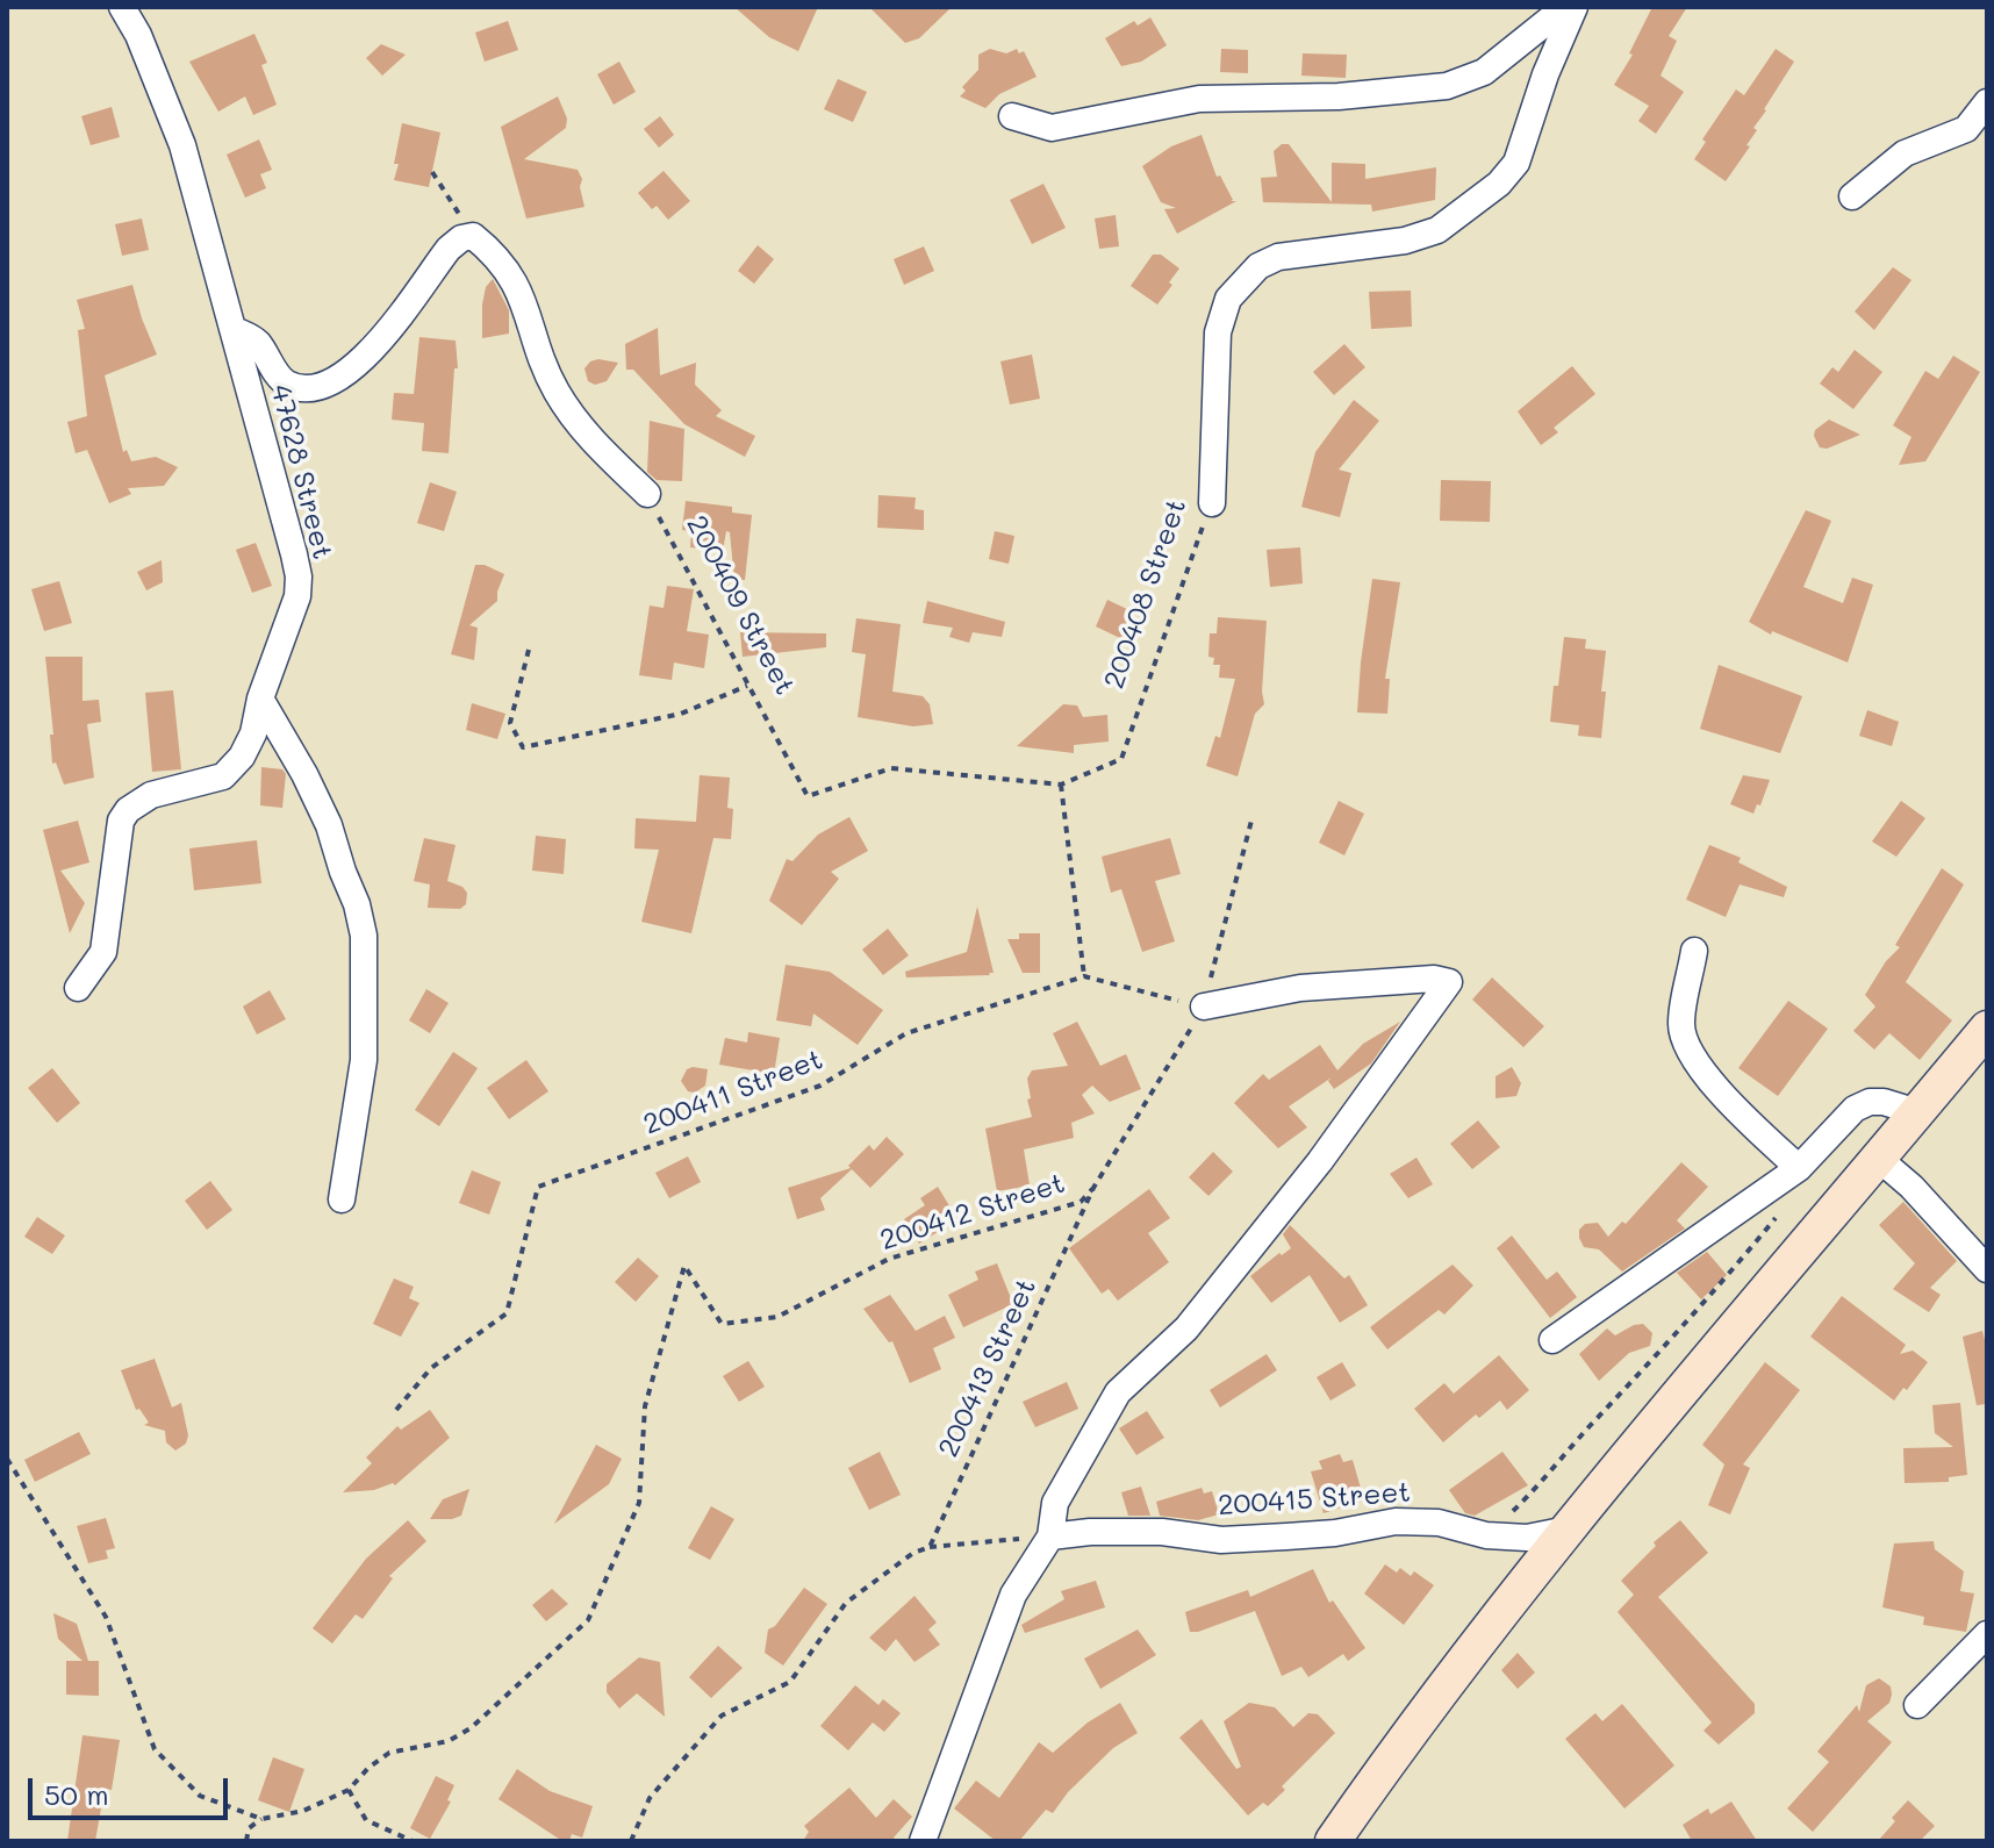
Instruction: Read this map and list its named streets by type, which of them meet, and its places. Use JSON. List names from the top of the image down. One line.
{"streets":{"street":["47628 Street","200408 Street","200415 Street"],"path":["200409 Street","200411 Street","200412 Street","200413 Street"]},"crossings":[["200408 Street","200409 Street"],["200412 Street","200413 Street"]],"scale_bar":"50 m"}
